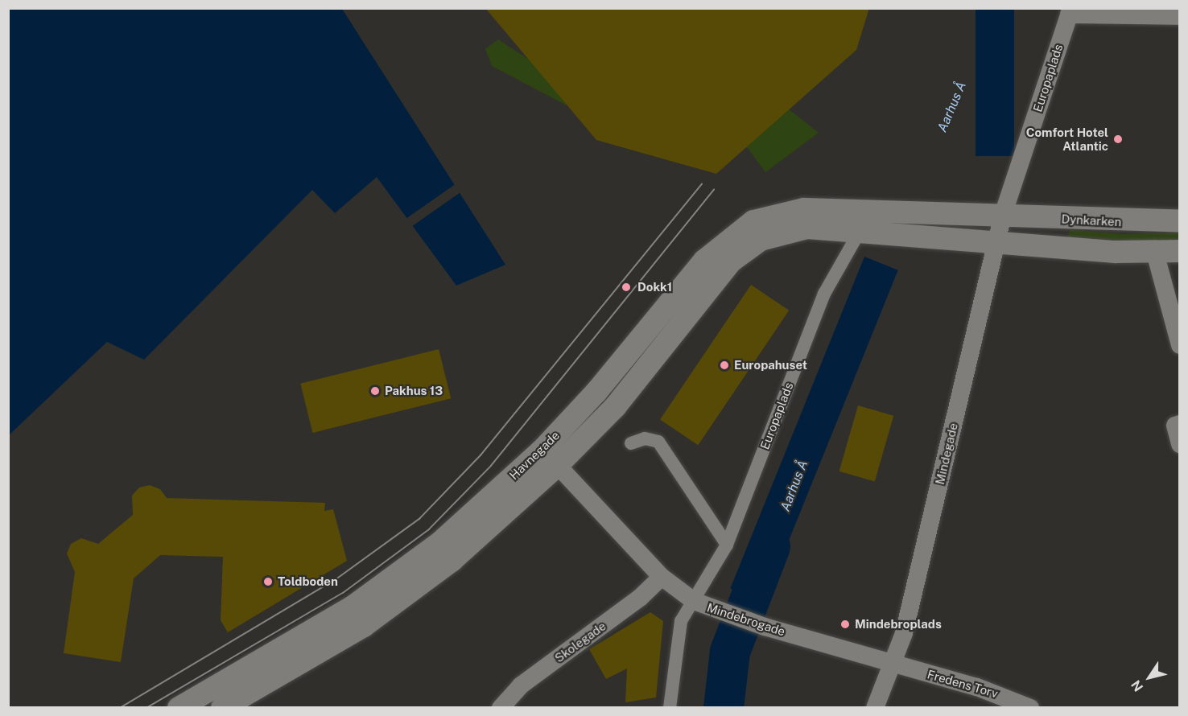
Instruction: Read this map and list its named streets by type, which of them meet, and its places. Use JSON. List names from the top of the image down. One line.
{"streets":{"street":["Europaplads","Dynkarken","Mindegade","Havnegade","Mindebrogade","Skolegade","Fredens Torv"]},"crossings":[["Europaplads","Dynkarken"],["Europaplads","Mindegade"],["Europaplads","Havnegade"],["Europaplads","Mindebrogade"],["Mindegade","Mindebrogade"],["Mindegade","Fredens Torv"],["Havnegade","Mindebrogade"],["Mindebrogade","Skolegade"],["Mindebrogade","Fredens Torv"]],"water":["Aarhus Å"],"places":["Comfort Hotel Atlantic","Dokk1","Europahuset","Pakhus 13","Toldboden","Mindebroplads"],"north":"bottom left"}
